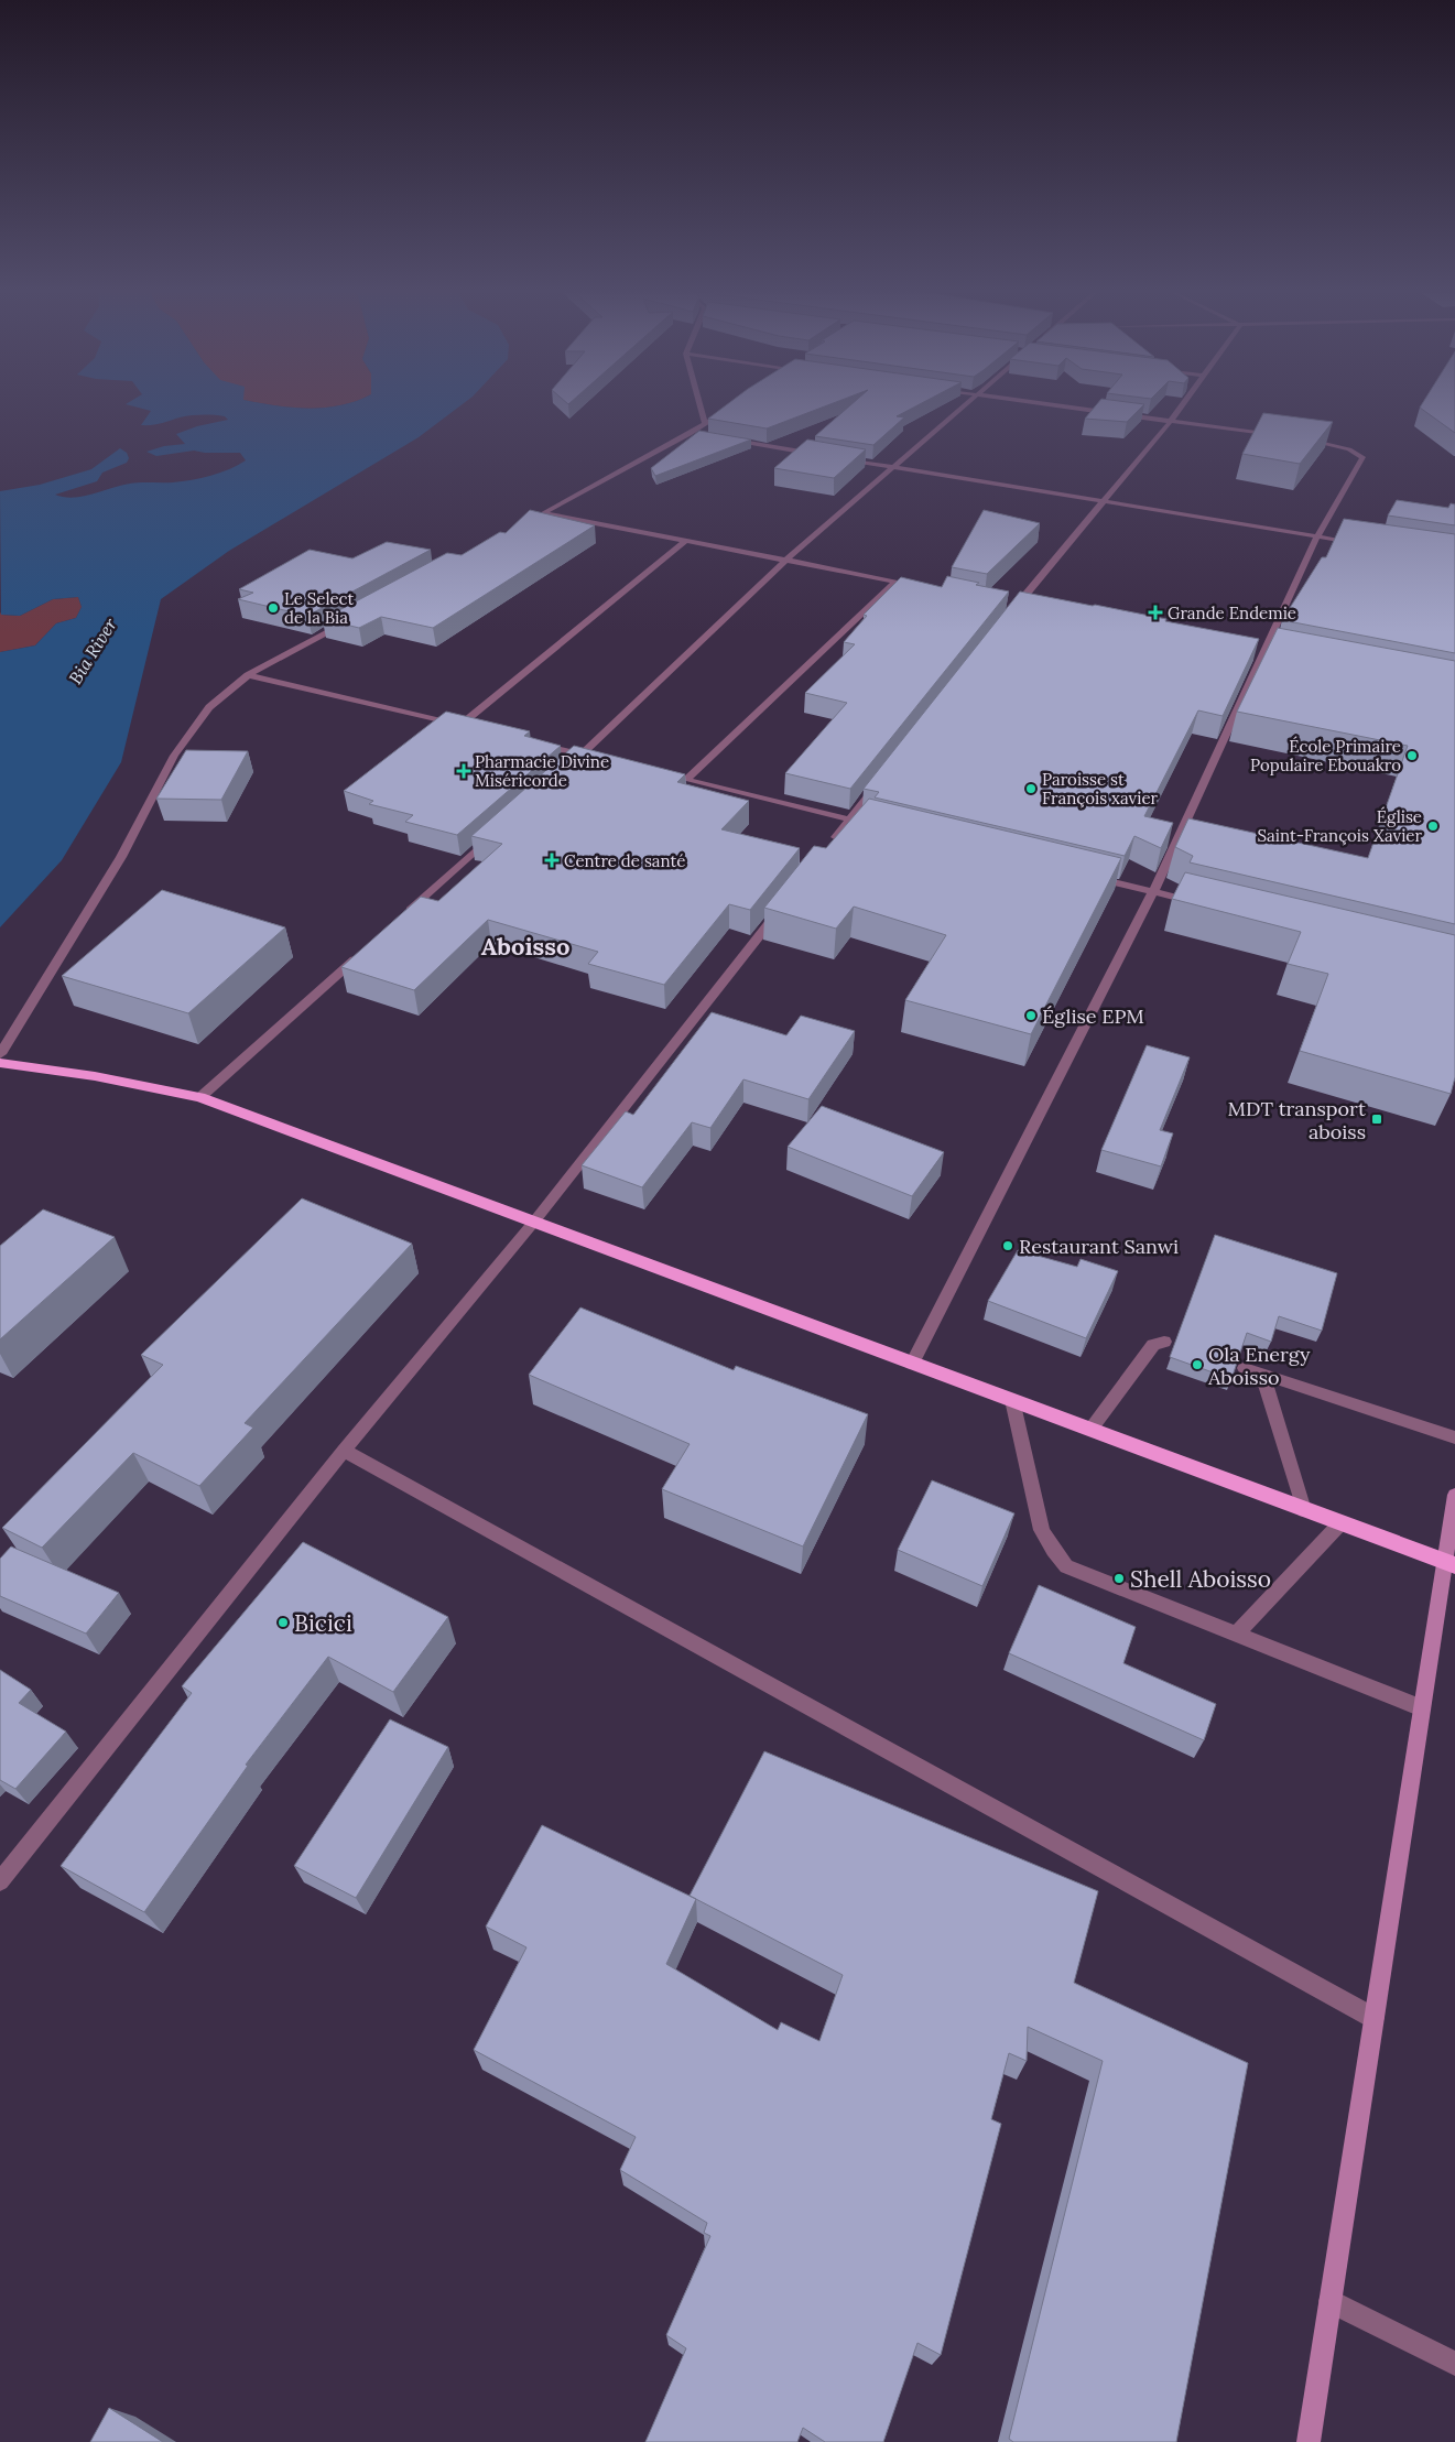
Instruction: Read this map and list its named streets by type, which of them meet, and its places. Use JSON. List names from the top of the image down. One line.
{"districts":["Aboisso"],"water":["Bia River"],"places":{"other":["Le Select de la Bia","École Primaire Populaire Ebouakro","Paroisse st François xavier","Église Saint-François Xavier","Église EPM","Restaurant Sanwi","Ola Energy Aboisso","Shell Aboisso","Bicici"],"health":["Grande Endemie","Pharmacie Divine Miséricorde","Centre de santé"],"transit":["MDT transport aboiss"]}}
